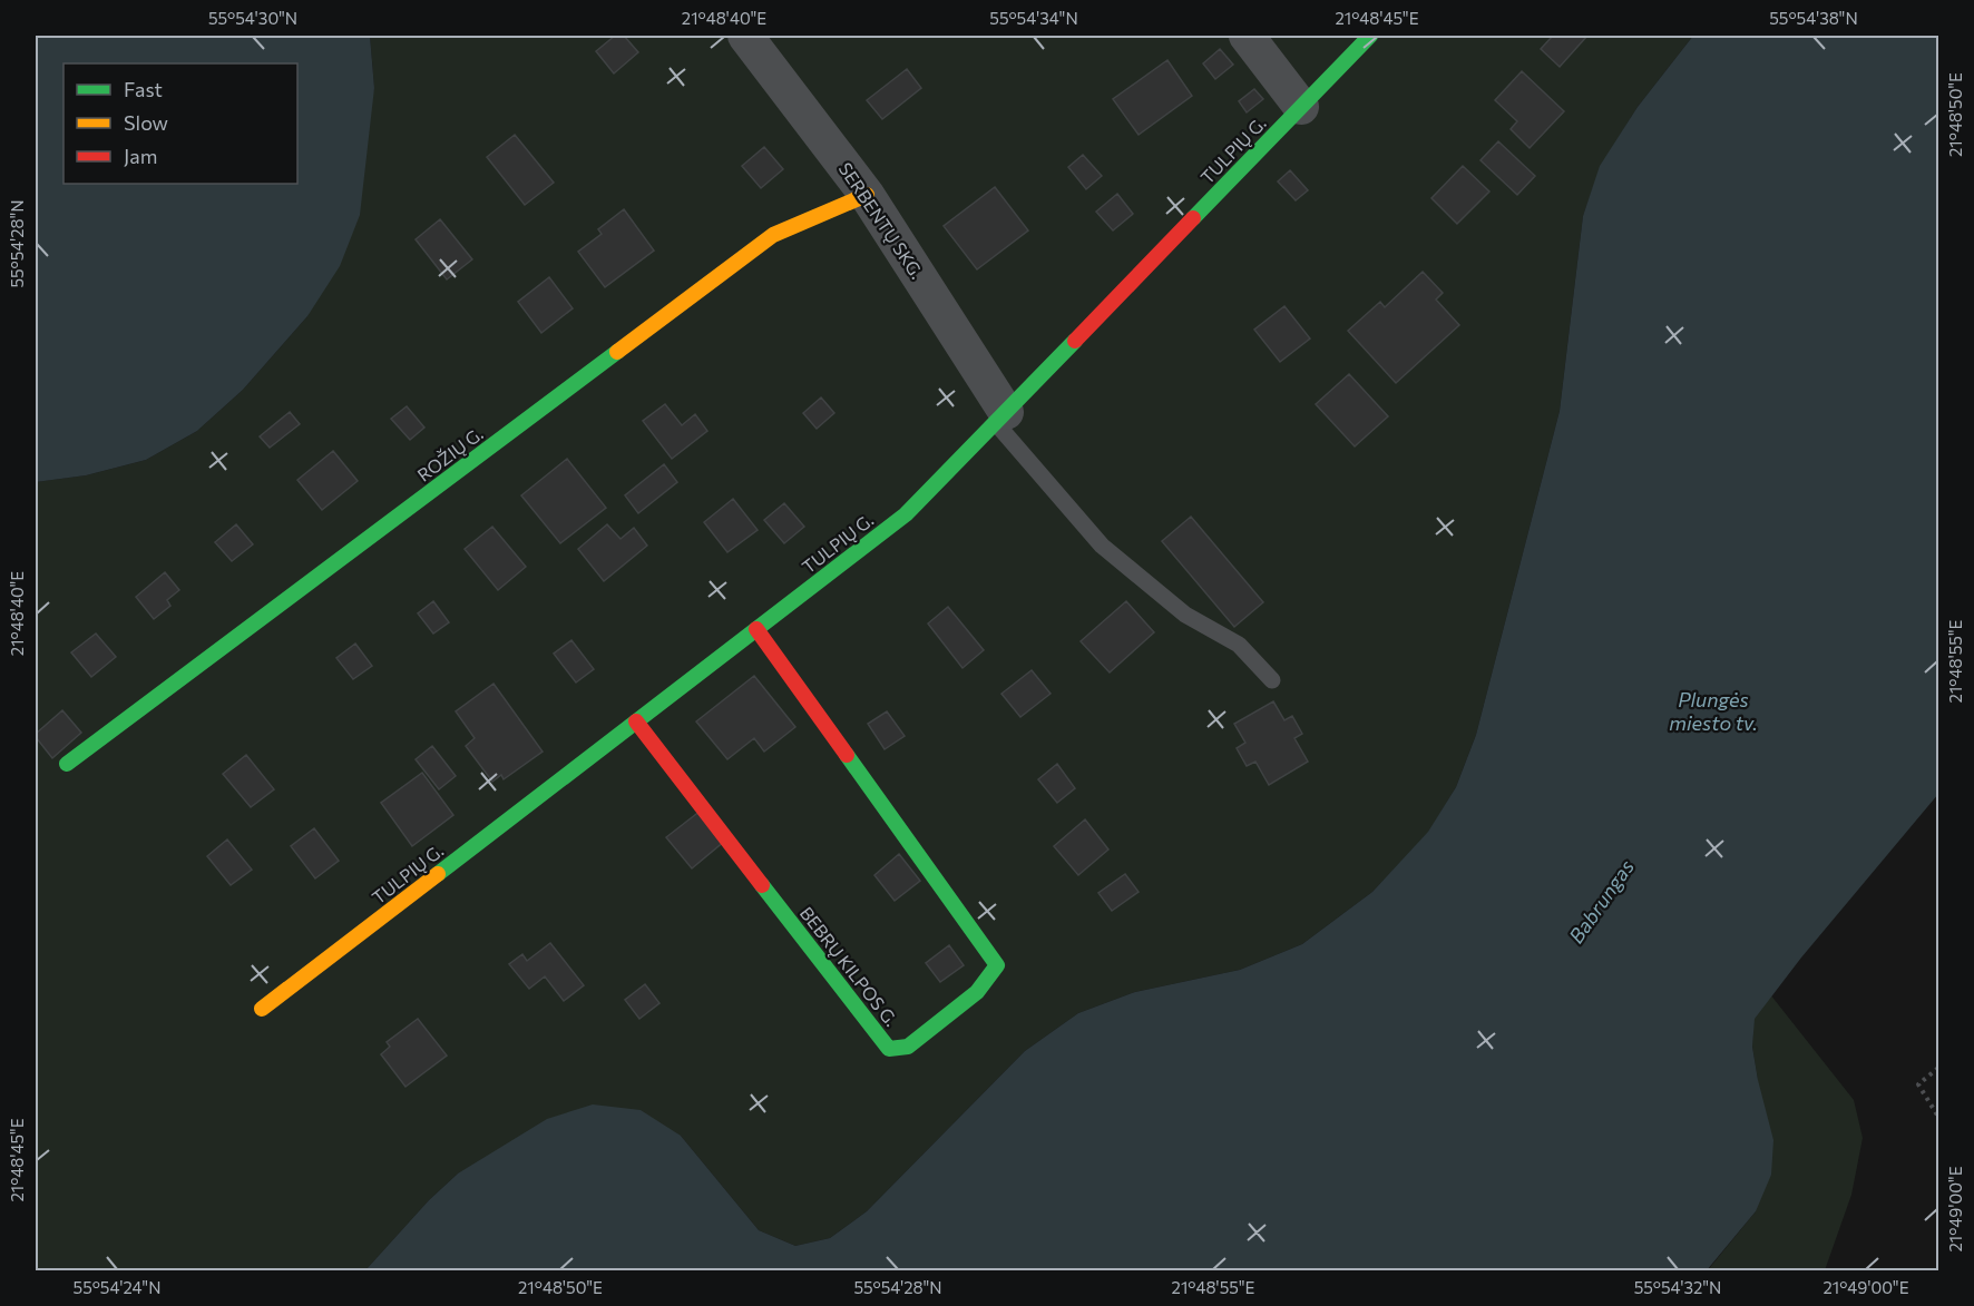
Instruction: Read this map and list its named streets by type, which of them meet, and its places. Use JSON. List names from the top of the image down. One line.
{"streets":{"street":["TULPIŲ G.","SERBENTŲ SKG.","ROŽIŲ G.","BEBRŲ KILPOS G."]},"crossings":[["TULPIŲ G.","SERBENTŲ SKG."],["TULPIŲ G.","BEBRŲ KILPOS G."],["SERBENTŲ SKG.","ROŽIŲ G."]],"water":["Plungės miesto tv.","Babrungas"],"legend":["Fast","Slow","Jam"],"coordinates":["55°54'30\"N","21°48'40\"E","55°54'34\"N","21°48'45\"E","55°54'38\"N","21°48'50\"E","55°54'28\"N","21°48'55\"E","21°49'00\"E","55°54'24\"N","55°54'32\"N"]}
